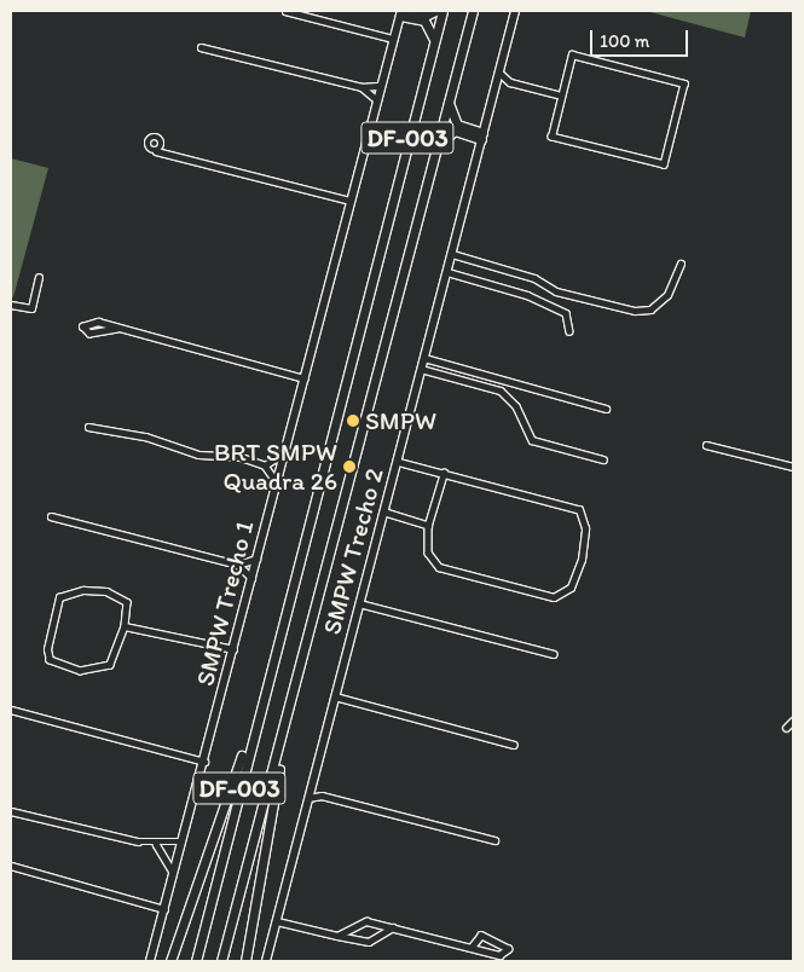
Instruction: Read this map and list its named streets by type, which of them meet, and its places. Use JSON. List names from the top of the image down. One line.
{"streets":{"highway":["DF-003"],"street":["SMPW Trecho 2","SMPW Trecho 1"]},"places":["SMPW","BRT SMPW Quadra 26"],"scale_bar":"100 m"}
